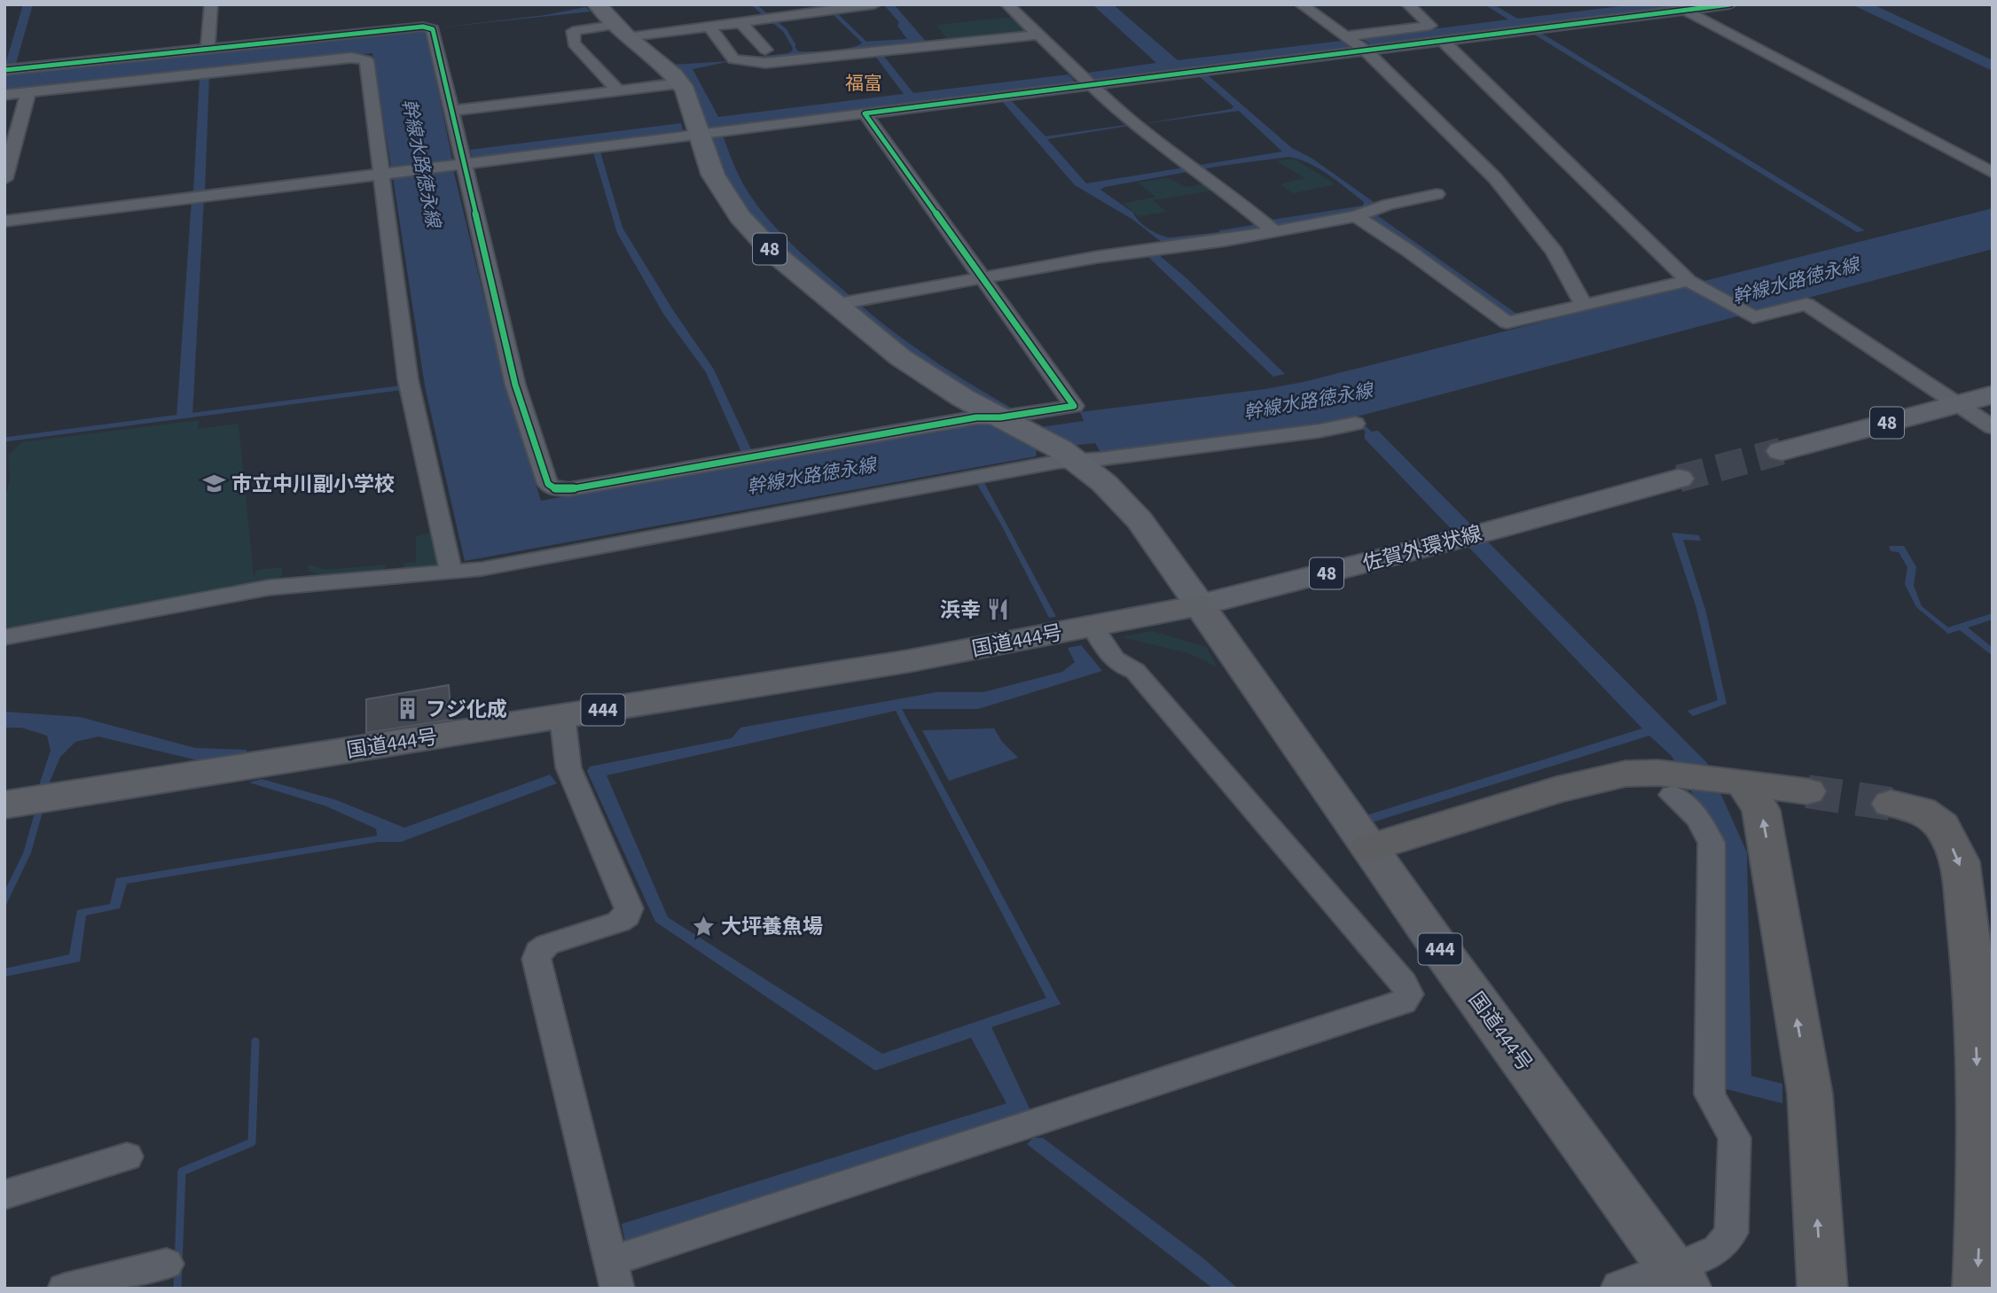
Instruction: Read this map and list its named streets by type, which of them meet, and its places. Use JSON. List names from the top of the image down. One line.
{"streets":{"highway":["国道444号","444"],"main road":["48","佐賀外環状線"]},"crossings":[["48","佐賀外環状線"],["48","国道444号"],["佐賀外環状線","国道444号"]],"districts":["福富"],"water":["幹線水路徳永線"],"places":{"school or university":["市立中川副小学校"],"restaurant":["浜幸"],"building":["フジ化成"],"place":["大坪養魚場"]}}
